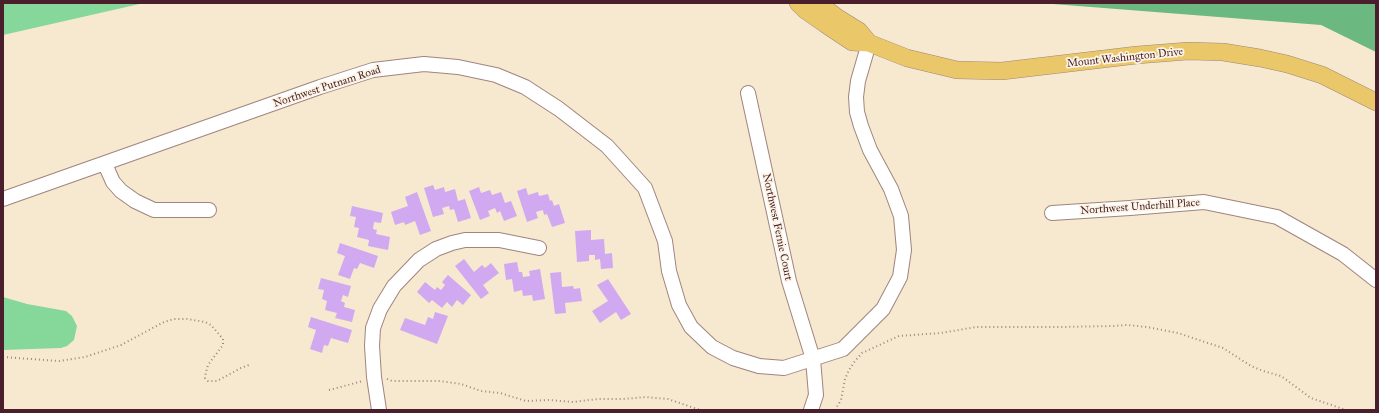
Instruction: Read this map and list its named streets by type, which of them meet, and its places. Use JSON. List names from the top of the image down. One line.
{"streets":{"main road":["Mount Washington Drive"],"street":["Northwest Putnam Road","Northwest Underhill Place","Northwest Fernie Court"]},"crossings":[["Mount Washington Drive","Northwest Putnam Road"],["Northwest Putnam Road","Northwest Fernie Court"]]}
